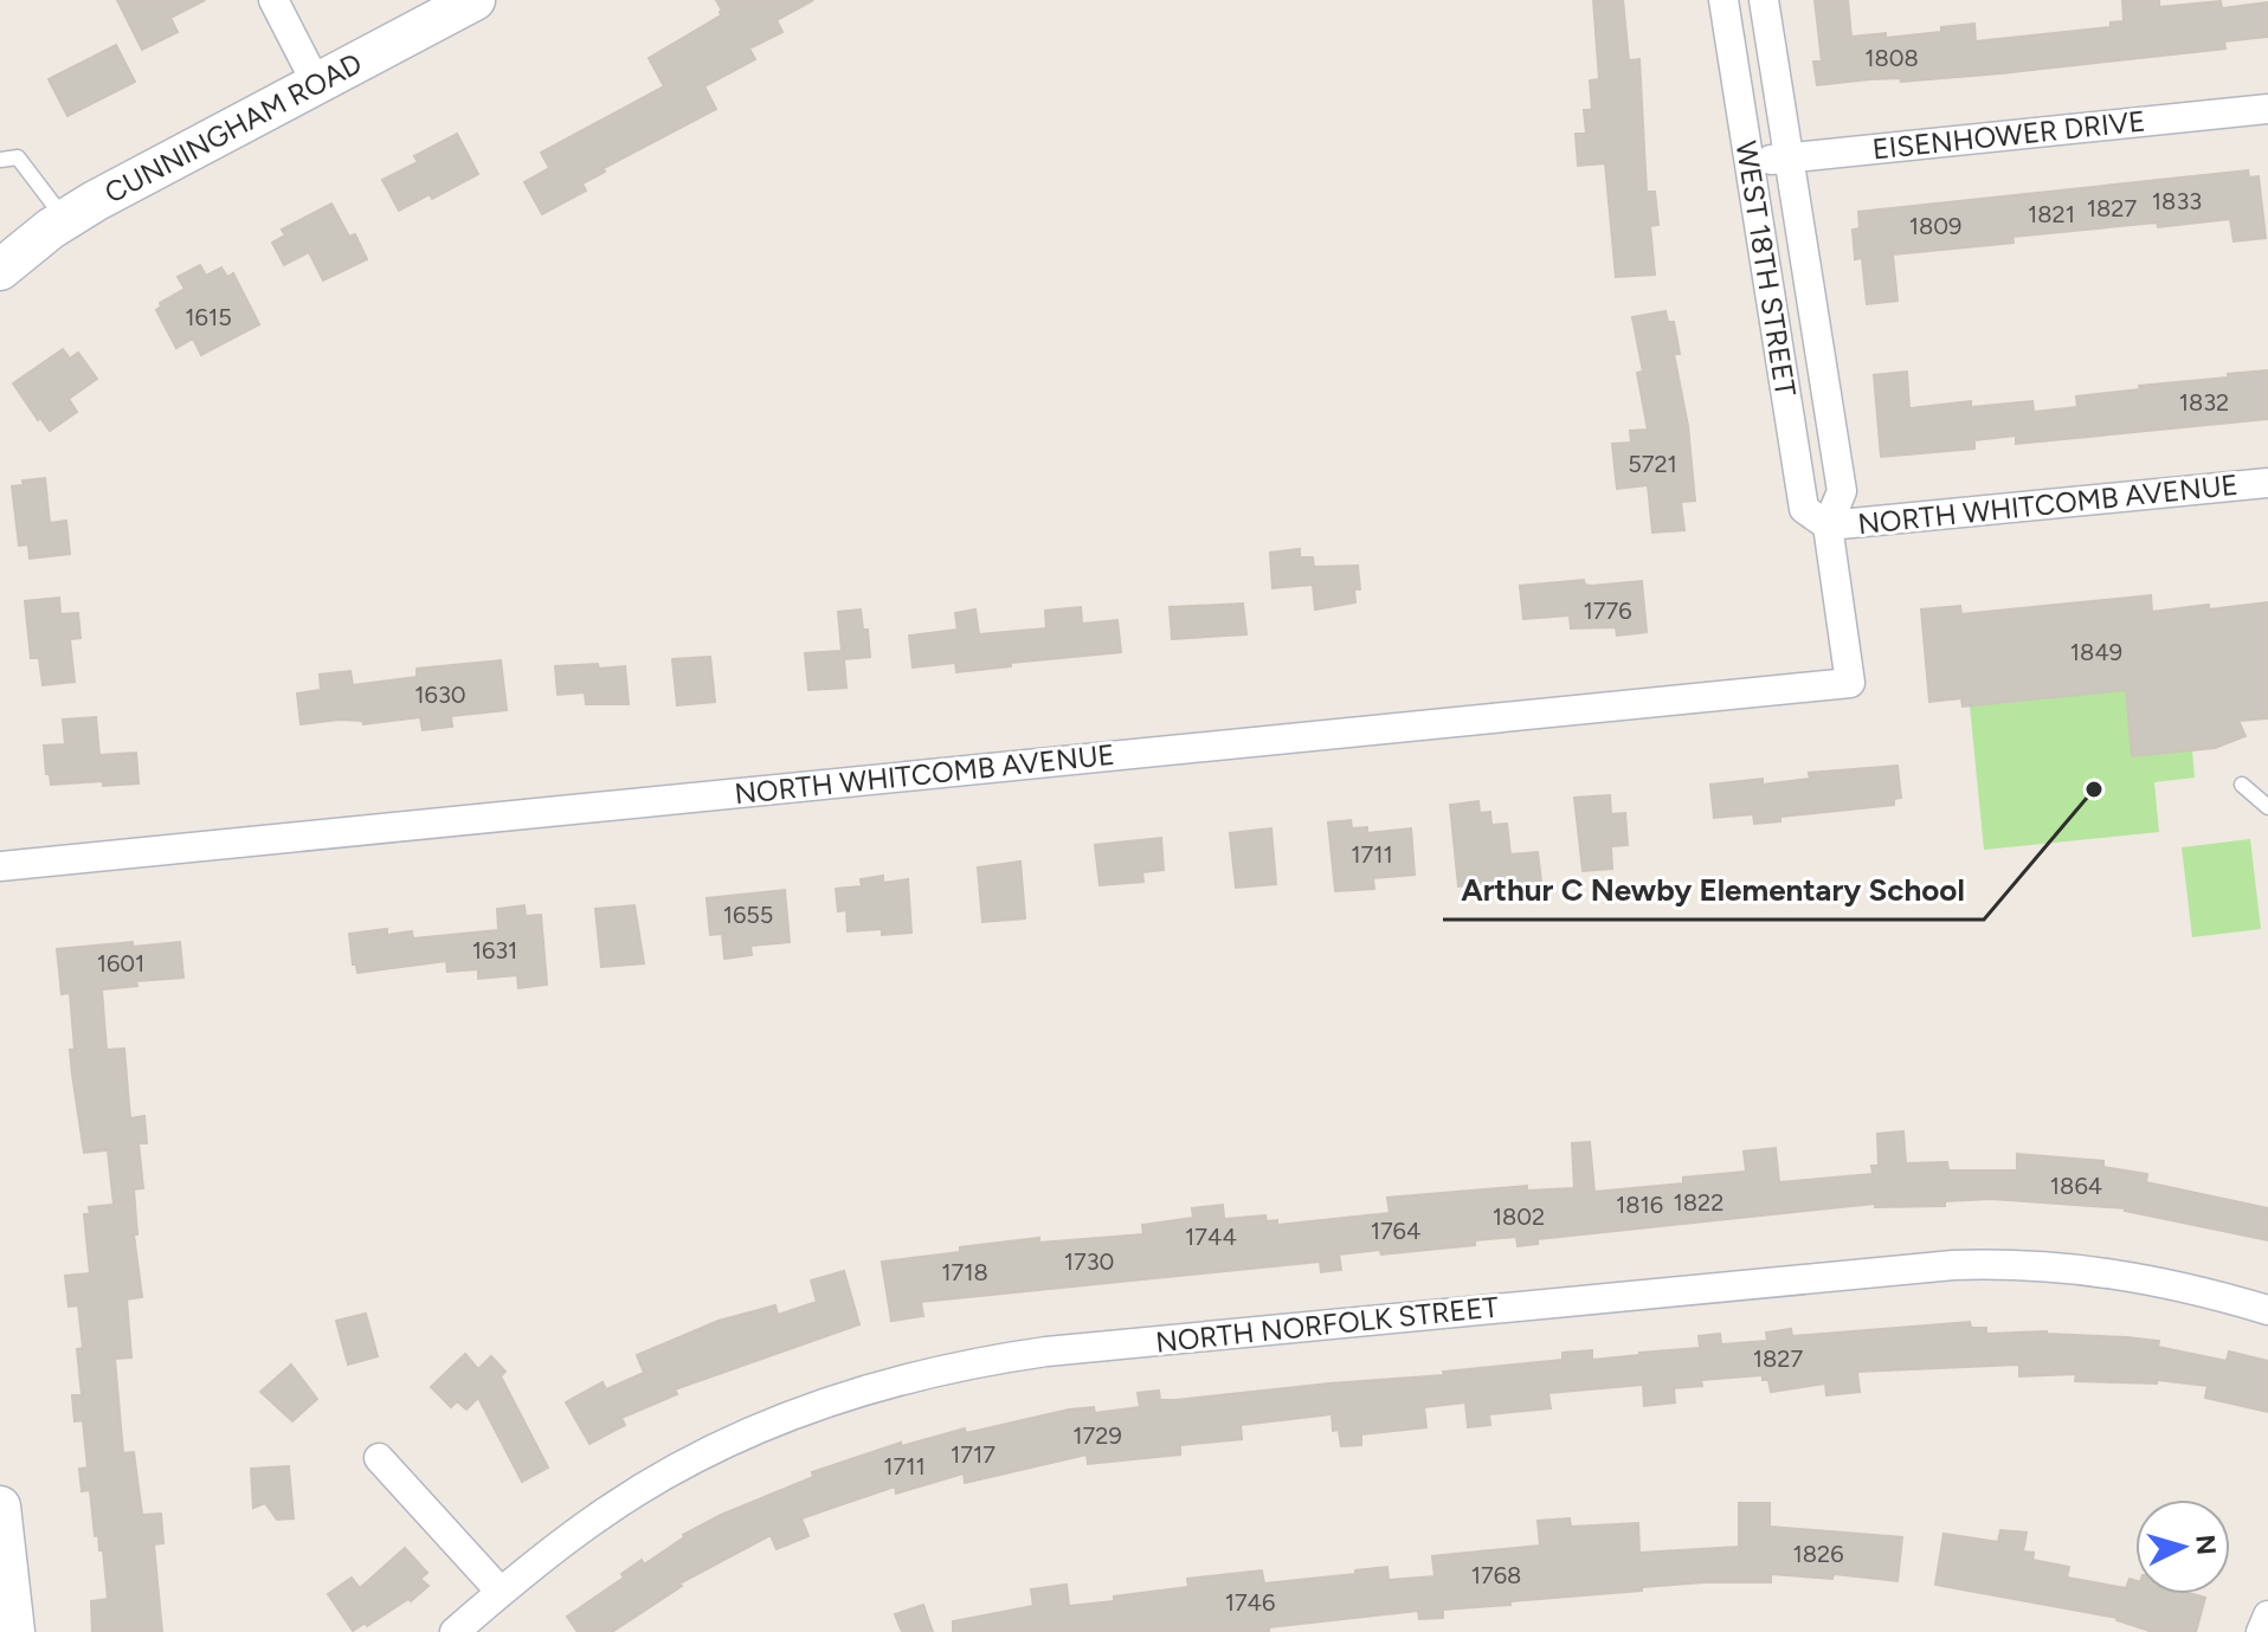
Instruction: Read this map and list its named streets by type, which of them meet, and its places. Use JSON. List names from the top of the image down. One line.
{"streets":{"street":["CUNNINGHAM ROAD","EISENHOWER DRIVE","WEST 18TH STREET","NORTH WHITCOMB AVENUE","NORTH NORFOLK STREET"]},"crossings":[["EISENHOWER DRIVE","WEST 18TH STREET"],["WEST 18TH STREET","NORTH WHITCOMB AVENUE"]],"places":["Arthur C Newby Elementary School"],"house_numbers":["1808","1833","1827","1821","1809","1615","1832","5721","1776","1849","1630","1711","1655","1631","1601","1864","1822","1816","1802","1764","1744","1730","1718","1827","1729","1717","1711","1826","1768","1746"],"north":"right"}
